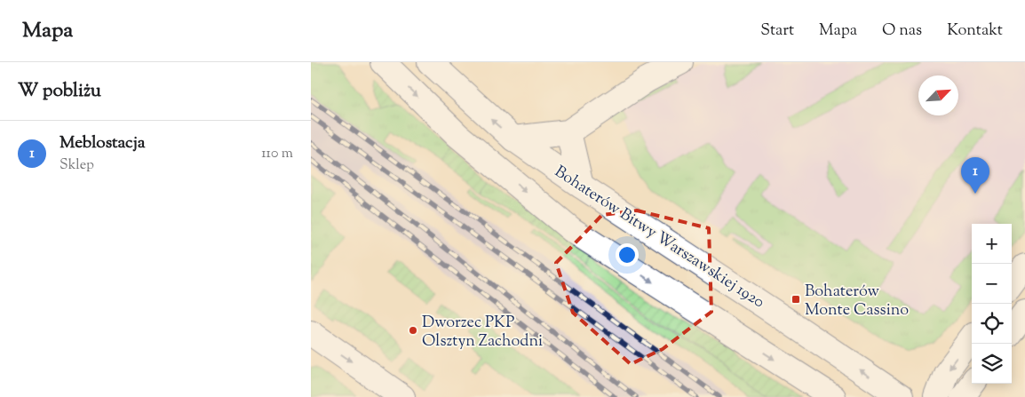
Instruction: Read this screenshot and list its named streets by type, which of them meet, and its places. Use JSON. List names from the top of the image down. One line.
{"streets":{"main road":["Bohaterów Bitwy Warszawskiej 1920"]},"places":{"transit":["Bohaterów Monte Cassino"],"other":["Dworzec PKP Olsztyn Zachodni"]},"north":"top right","page":{"header":"Mapa","nav":["Start","Mapa","O nas","Kontakt"],"heading":"W pobliżu","list":[{"mark":"1","name":"Meblostacja","note":"Sklep","value":"110 m"}],"pins":"1","map_buttons":["+","−"]}}
